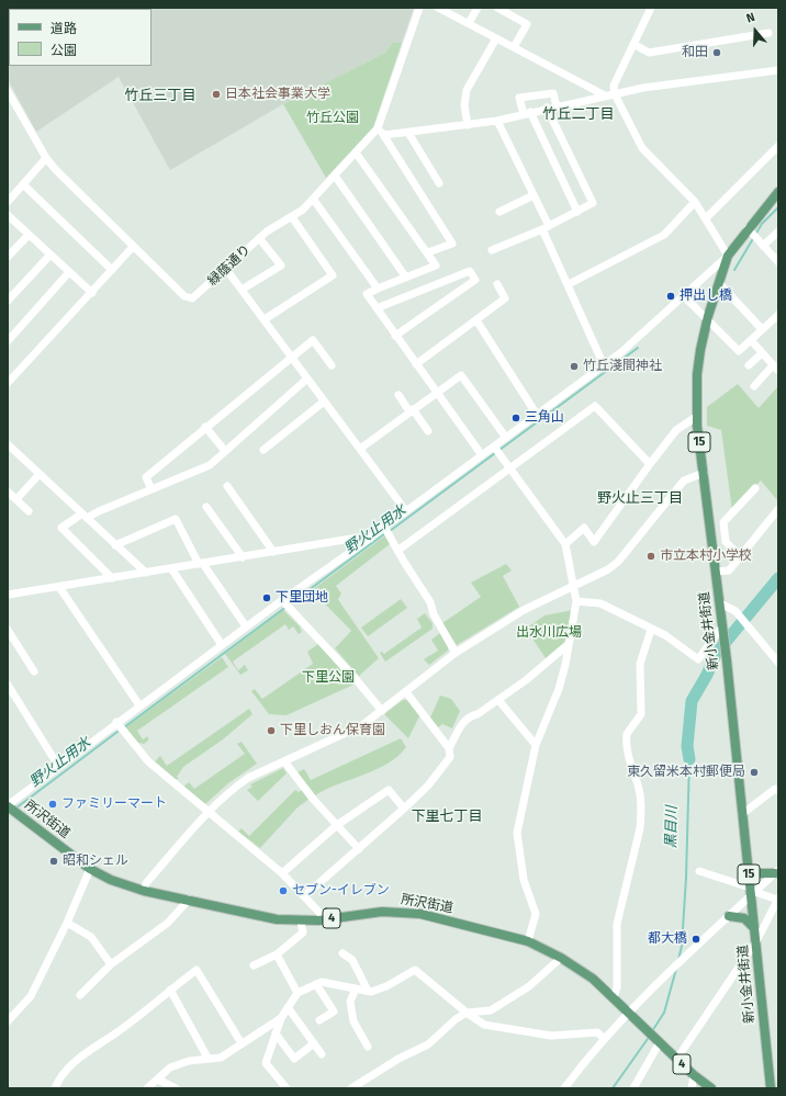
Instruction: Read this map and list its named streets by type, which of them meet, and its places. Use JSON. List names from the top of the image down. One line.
{"streets":{"main road":["15","新小金井街道","所沢街道","4"],"street":["緑蔭通り"]},"districts":["竹丘三丁目","竹丘二丁目","野火止三丁目","下里七丁目"],"water":["野火止用水","黒目川"],"parks":["竹丘公園","出水川広場","下里公園"],"places":["和田","日本社会事業大学","押出し橋","竹丘淺間神社","三角山","市立本村小学校","下里団地","下里しおん保育園","東久留米本村郵便局","ファミリーマート","昭和シェル","セブン-イレブン","都大橋"],"legend":["道路","公園"],"north":"top"}
